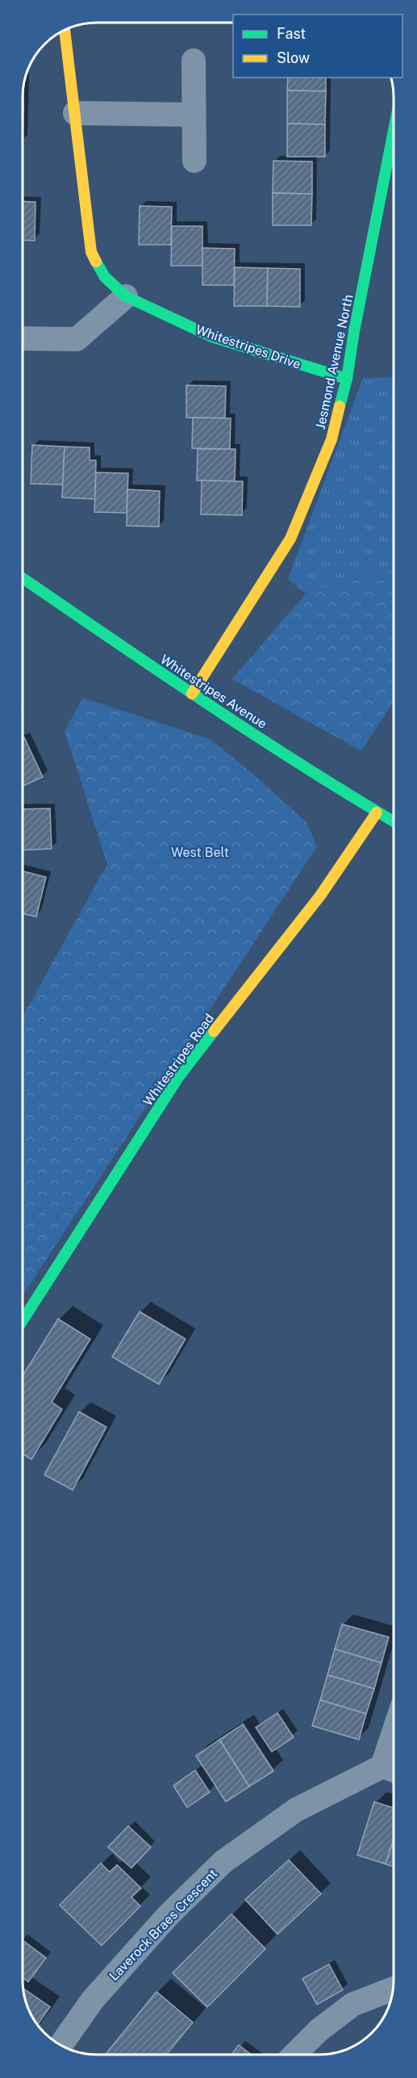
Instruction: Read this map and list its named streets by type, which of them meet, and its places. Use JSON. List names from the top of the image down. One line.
{"streets":{"street":["Whitestripes Drive","Jesmond Avenue North","Whitestripes Avenue","Whitestripes Road","Laverock Braes Crescent"]},"crossings":[["Whitestripes Drive","Jesmond Avenue North"],["Jesmond Avenue North","Whitestripes Avenue"],["Whitestripes Avenue","Whitestripes Road"]],"parks":["West Belt"],"legend":["Fast","Slow"]}
